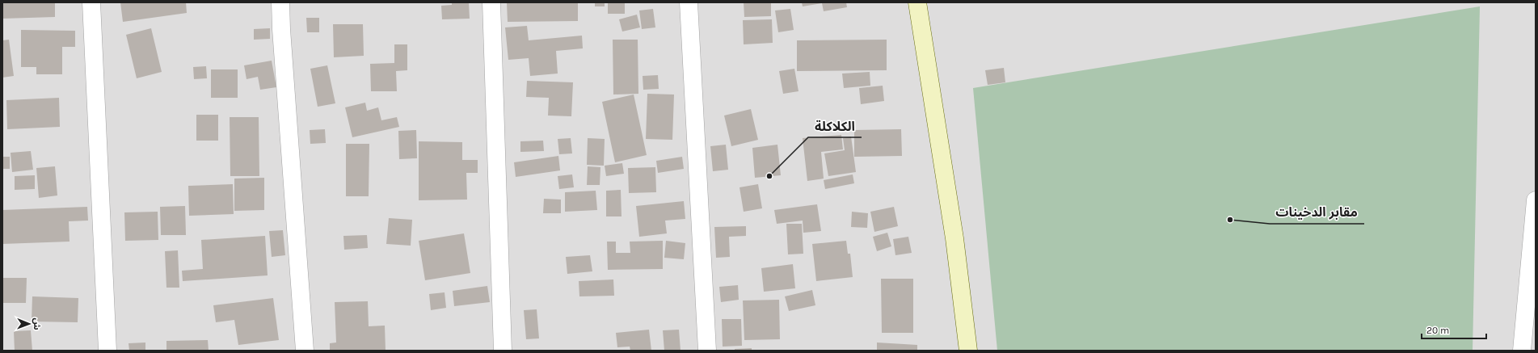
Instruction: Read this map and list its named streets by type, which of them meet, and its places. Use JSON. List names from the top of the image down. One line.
{"places":["الكلاكلة","مقابر الدخينات"],"scale_bar":"20 m","north":"right"}
